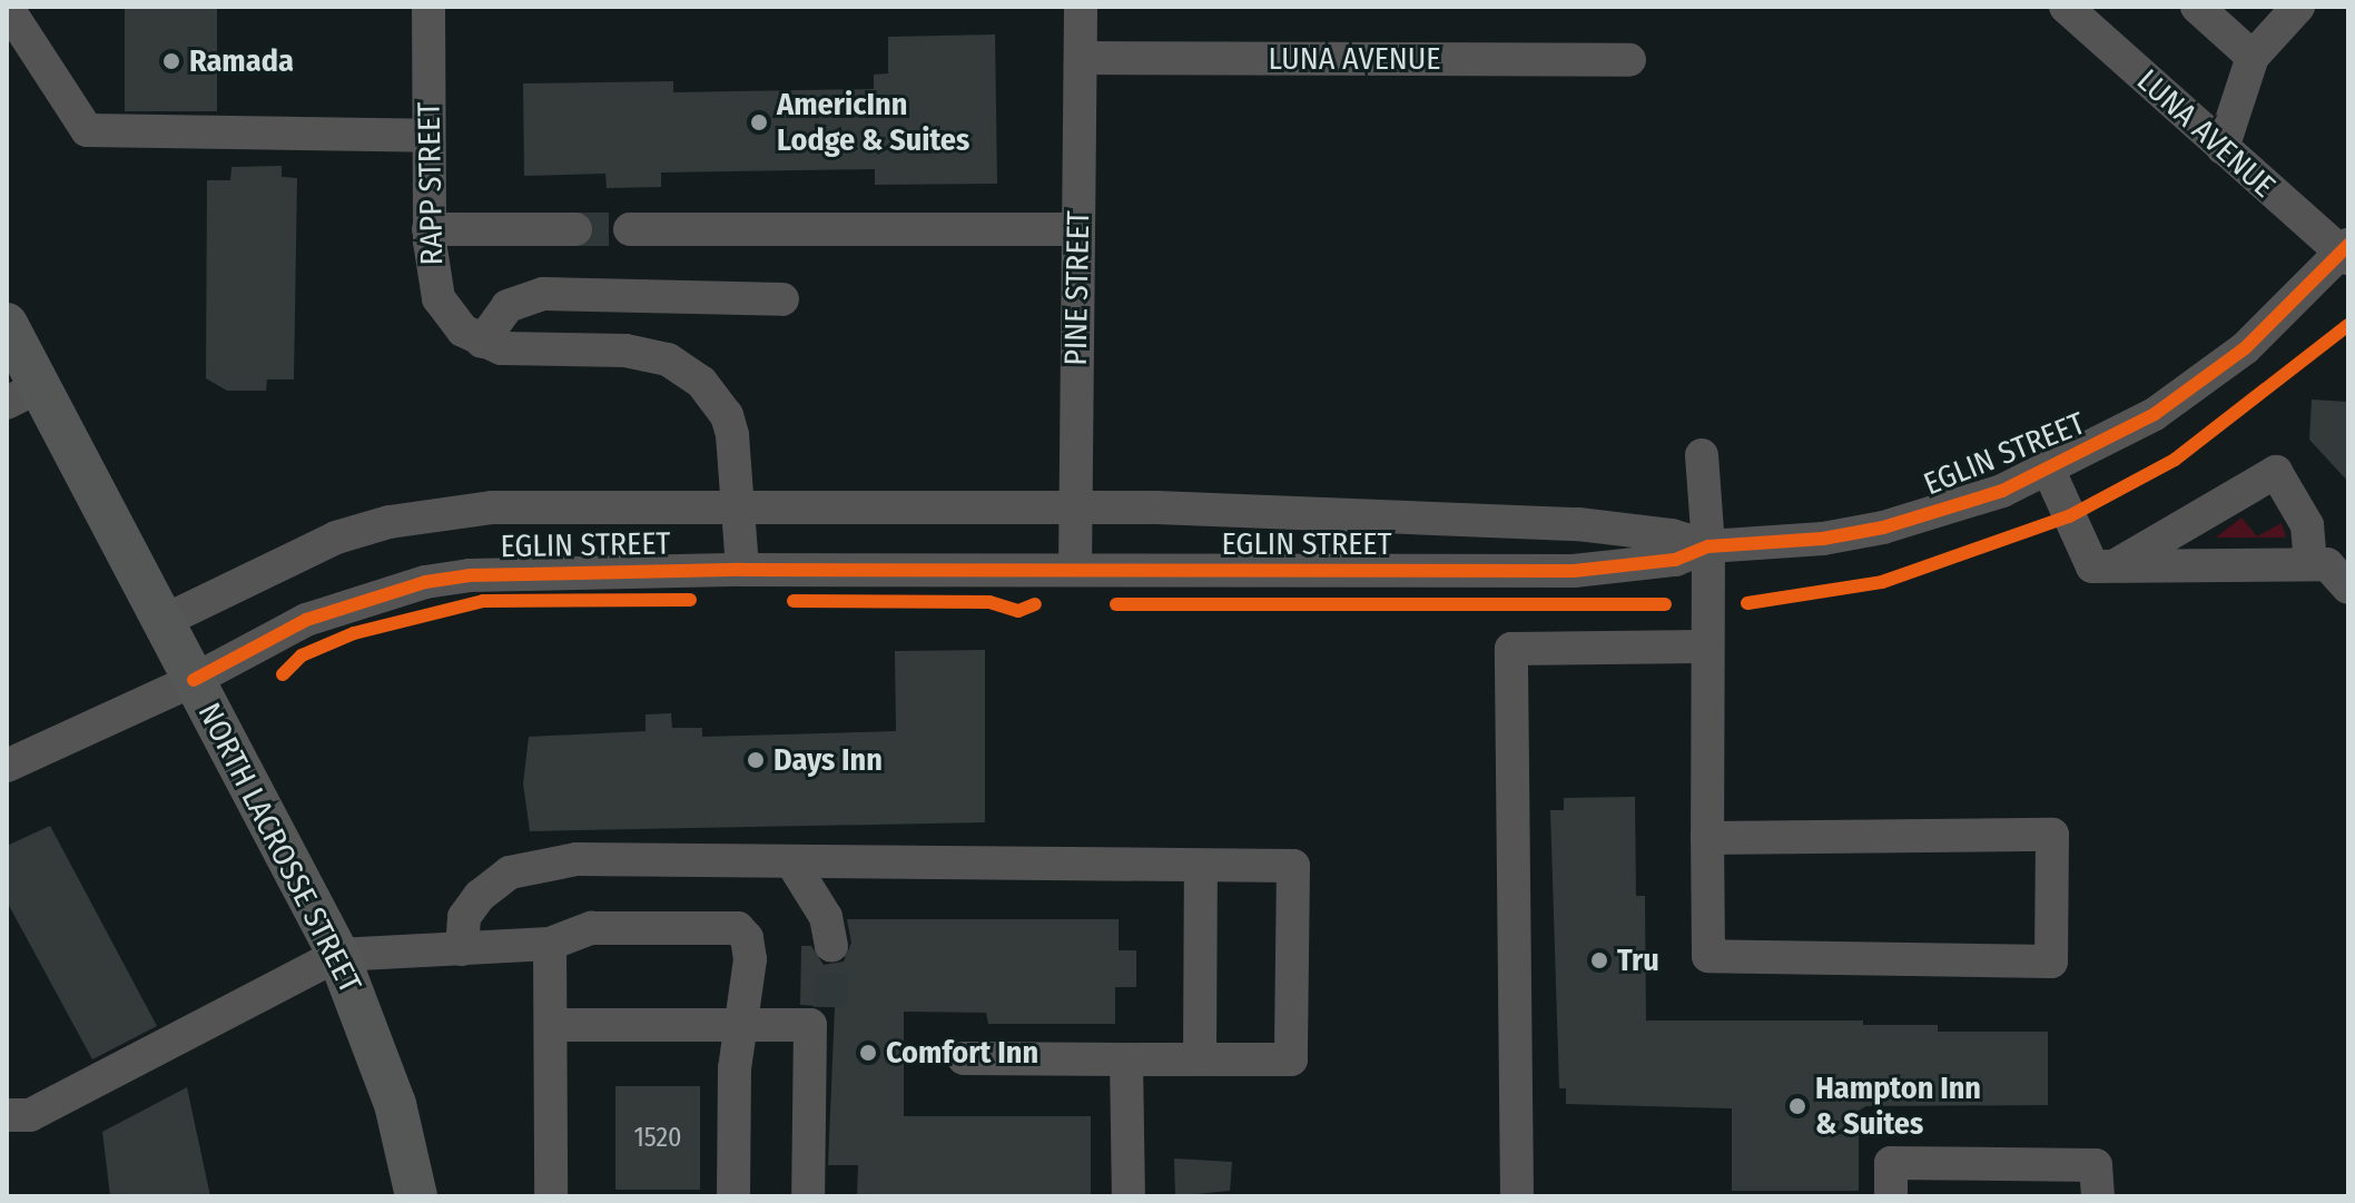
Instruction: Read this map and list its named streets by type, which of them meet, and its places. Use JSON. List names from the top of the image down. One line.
{"streets":{"main road":["NORTH LACROSSE STREET"],"street":["LUNA AVENUE","RAPP STREET","PINE STREET","EGLIN STREET"]},"crossings":[["LUNA AVENUE","PINE STREET"],["LUNA AVENUE","EGLIN STREET"],["RAPP STREET","EGLIN STREET"],["PINE STREET","EGLIN STREET"],["EGLIN STREET","NORTH LACROSSE STREET"]],"places":["Ramada","AmericInn Lodge & Suites","Days Inn","Tru","Comfort Inn","Hampton Inn & Suites"],"house_numbers":["1520"]}
